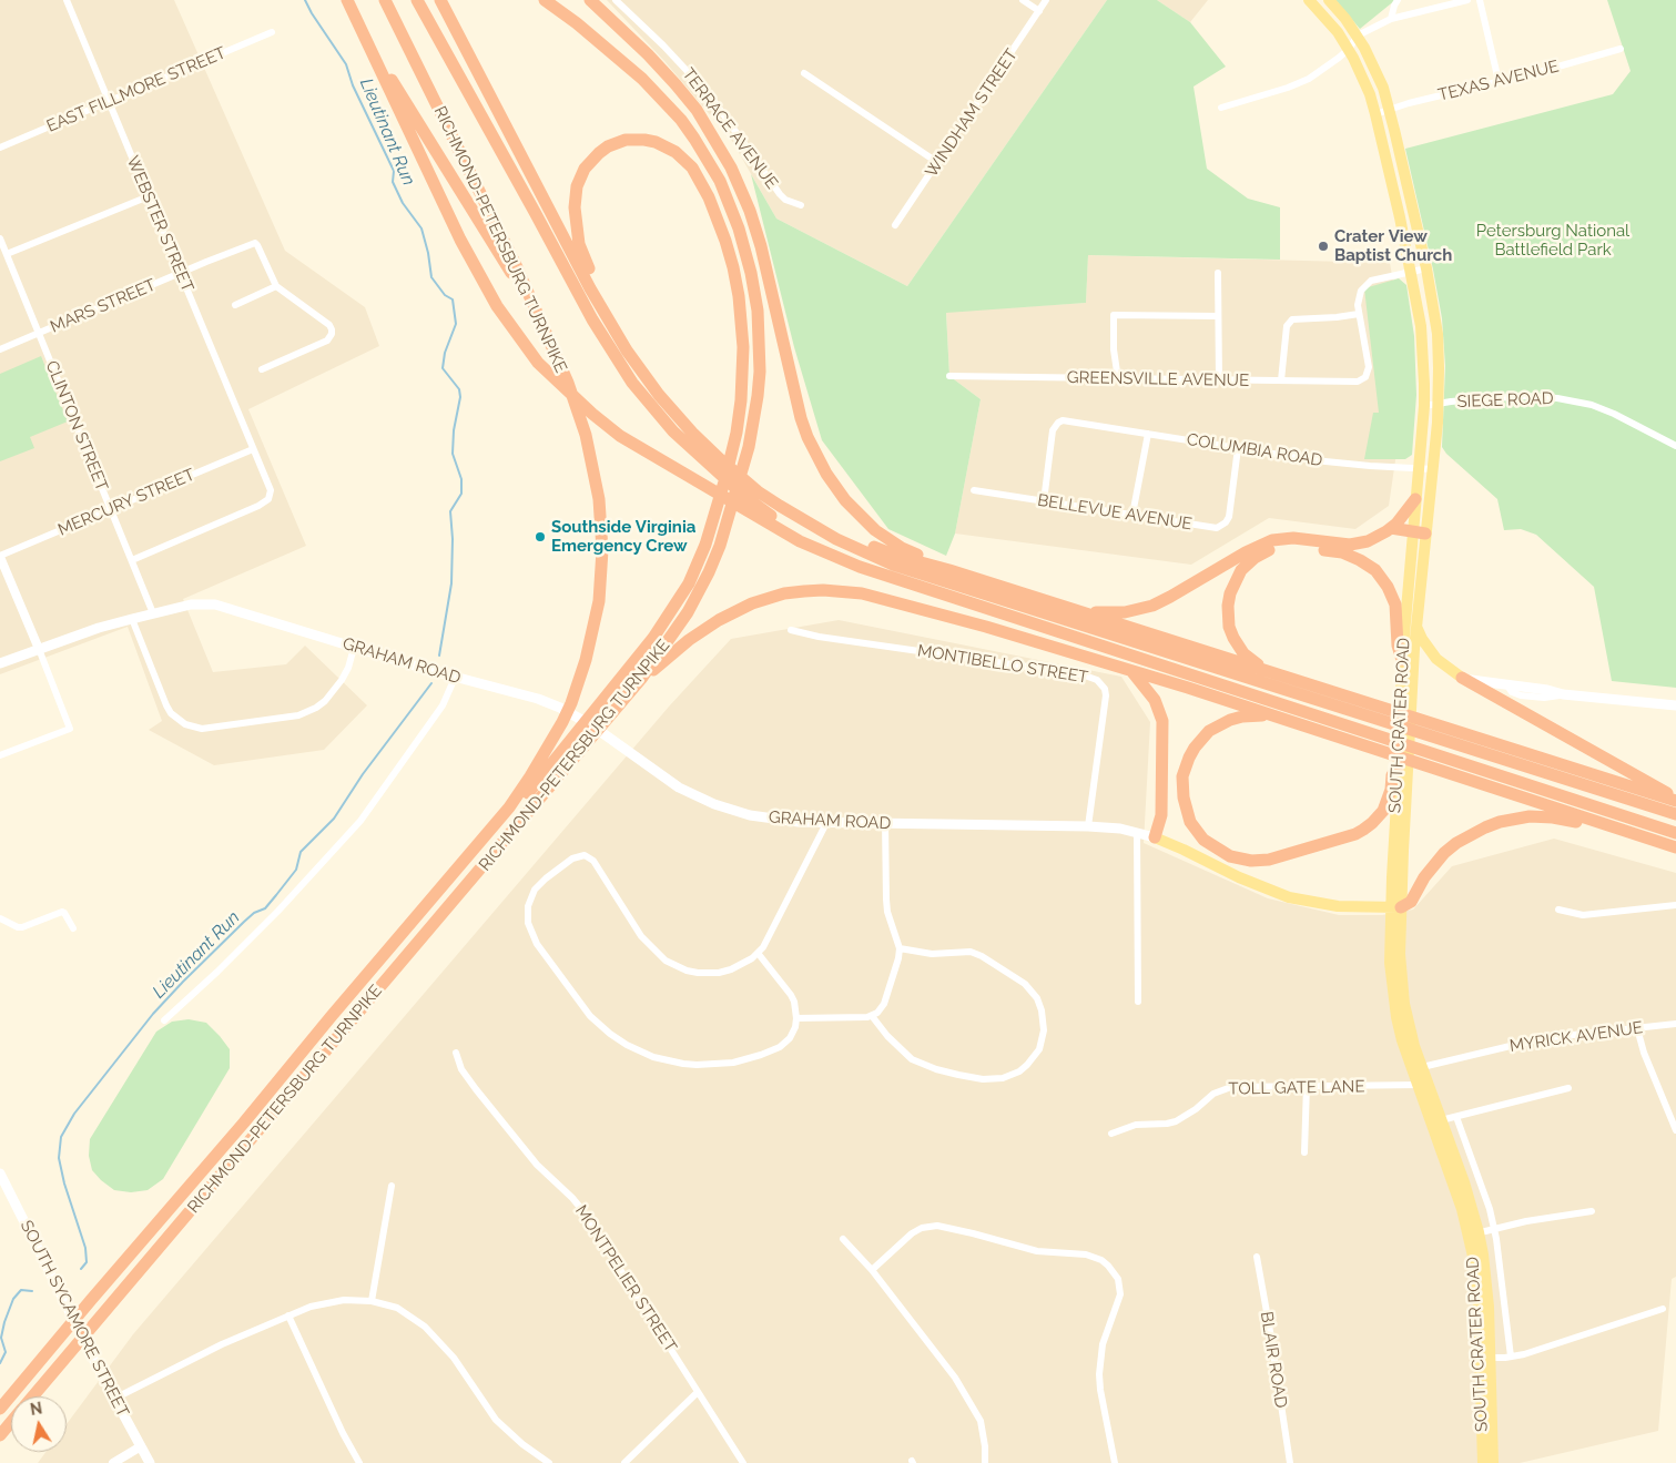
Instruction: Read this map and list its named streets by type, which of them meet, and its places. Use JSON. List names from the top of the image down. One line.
{"streets":{"highway":["RICHMOND-PETERSBURG TURNPIKE"],"main road":["GRAHAM ROAD","SOUTH CRATER ROAD","SOUTH SYCAMORE STREET"],"street":["TEXAS AVENUE","EAST FILLMORE STREET","WINDHAM STREET","TERRACE AVENUE","WEBSTER STREET","MARS STREET","GREENSVILLE AVENUE","SIEGE ROAD","CLINTON STREET","COLUMBIA ROAD","MERCURY STREET","BELLEVUE AVENUE","MONTIBELLO STREET","MYRICK AVENUE","TOLL GATE LANE","MONTPELIER STREET","BLAIR ROAD"]},"crossings":[["TEXAS AVENUE","SOUTH CRATER ROAD"],["EAST FILLMORE STREET","WEBSTER STREET"],["WEBSTER STREET","MARS STREET"],["WEBSTER STREET","CLINTON STREET"],["WEBSTER STREET","MERCURY STREET"],["MARS STREET","CLINTON STREET"],["SIEGE ROAD","SOUTH CRATER ROAD"],["CLINTON STREET","MERCURY STREET"],["CLINTON STREET","GRAHAM ROAD"],["COLUMBIA ROAD","BELLEVUE AVENUE"],["COLUMBIA ROAD","SOUTH CRATER ROAD"],["GRAHAM ROAD","MONTIBELLO STREET"],["GRAHAM ROAD","SOUTH CRATER ROAD"],["SOUTH CRATER ROAD","MYRICK AVENUE"],["SOUTH CRATER ROAD","TOLL GATE LANE"]],"water":["Lieutinant Run"],"parks":["Petersburg National Battlefield Park"],"places":["Crater View Baptist Church","Southside Virginia Emergency Crew"],"north":"top"}
